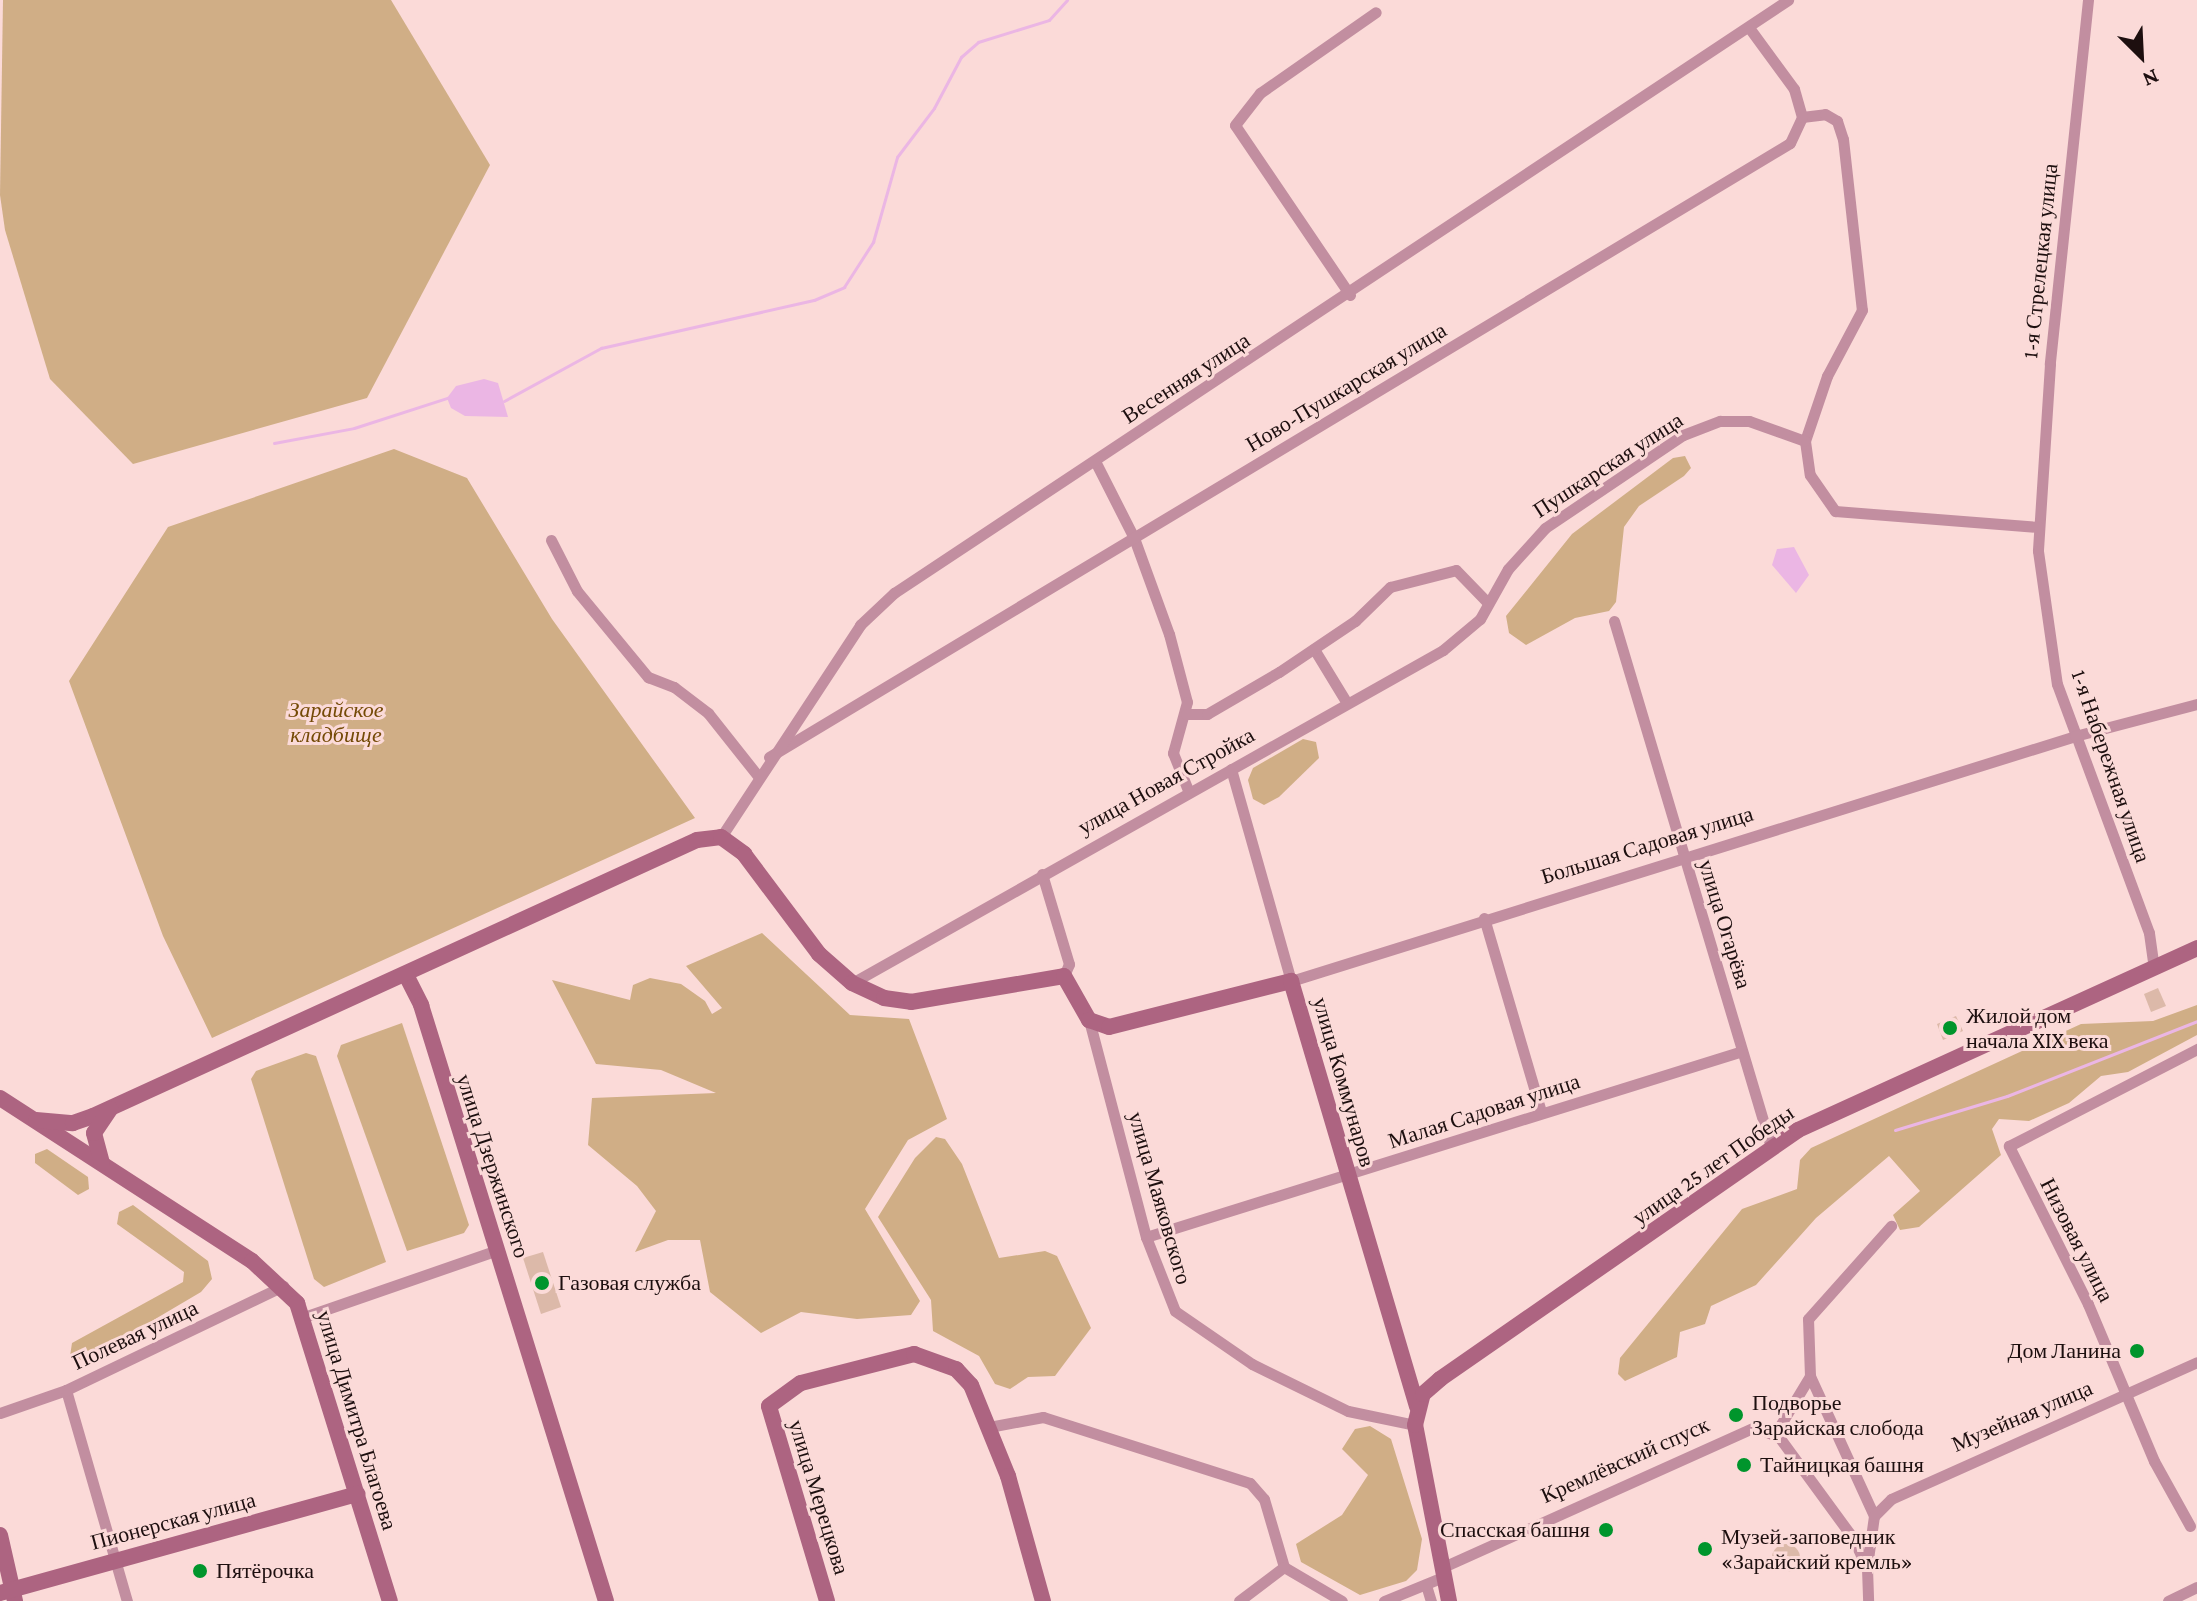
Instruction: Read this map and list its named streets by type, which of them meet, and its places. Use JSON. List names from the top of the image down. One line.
{"streets":{"street":["1-я Стрелецкая улица","Весенняя улица","Ново-Пушкарская улица","Пушкарская улица","1-я Набережная улица","улица Новая Стройка","Большая Садовая улица","улица Огарёва","улица Коммунаров","Малая Садовая улица","улица 25 лет Победы","улица Дзержинского","улица Маяковского","Низовая улица","Полевая улица","Музейная улица","улица Димитра Благоева","Кремлёвский спуск","улица Мерецкова","Пионерская улица"]},"crossings":[["1-я Стрелецкая улица","1-я Набережная улица"],["Весенняя улица","Ново-Пушкарская улица"],["Пушкарская улица","улица Новая Стройка"],["1-я Набережная улица","Большая Садовая улица"],["1-я Набережная улица","улица 25 лет Победы"],["улица Новая Стройка","улица Коммунаров"],["Большая Садовая улица","улица Огарёва"],["Большая Садовая улица","улица Коммунаров"],["Большая Садовая улица","улица Маяковского"],["улица Огарёва","Малая Садовая улица"],["улица Огарёва","улица 25 лет Победы"],["улица Коммунаров","Малая Садовая улица"],["улица Коммунаров","улица 25 лет Победы"],["Малая Садовая улица","улица Маяковского"],["Низовая улица","Музейная улица"],["Полевая улица","улица Димитра Благоева"],["улица Димитра Благоева","Пионерская улица"]],"parks":["Зарайское кладбище"],"places":["Жилой дом начала XIX века","Газовая служба","Дом Ланина","Подворье Зарайская слобода","Тайницкая башня","Спасская башня","Музей-заповедник «Зарайский кремль»","Пятёрочка"],"north":"bottom right"}
